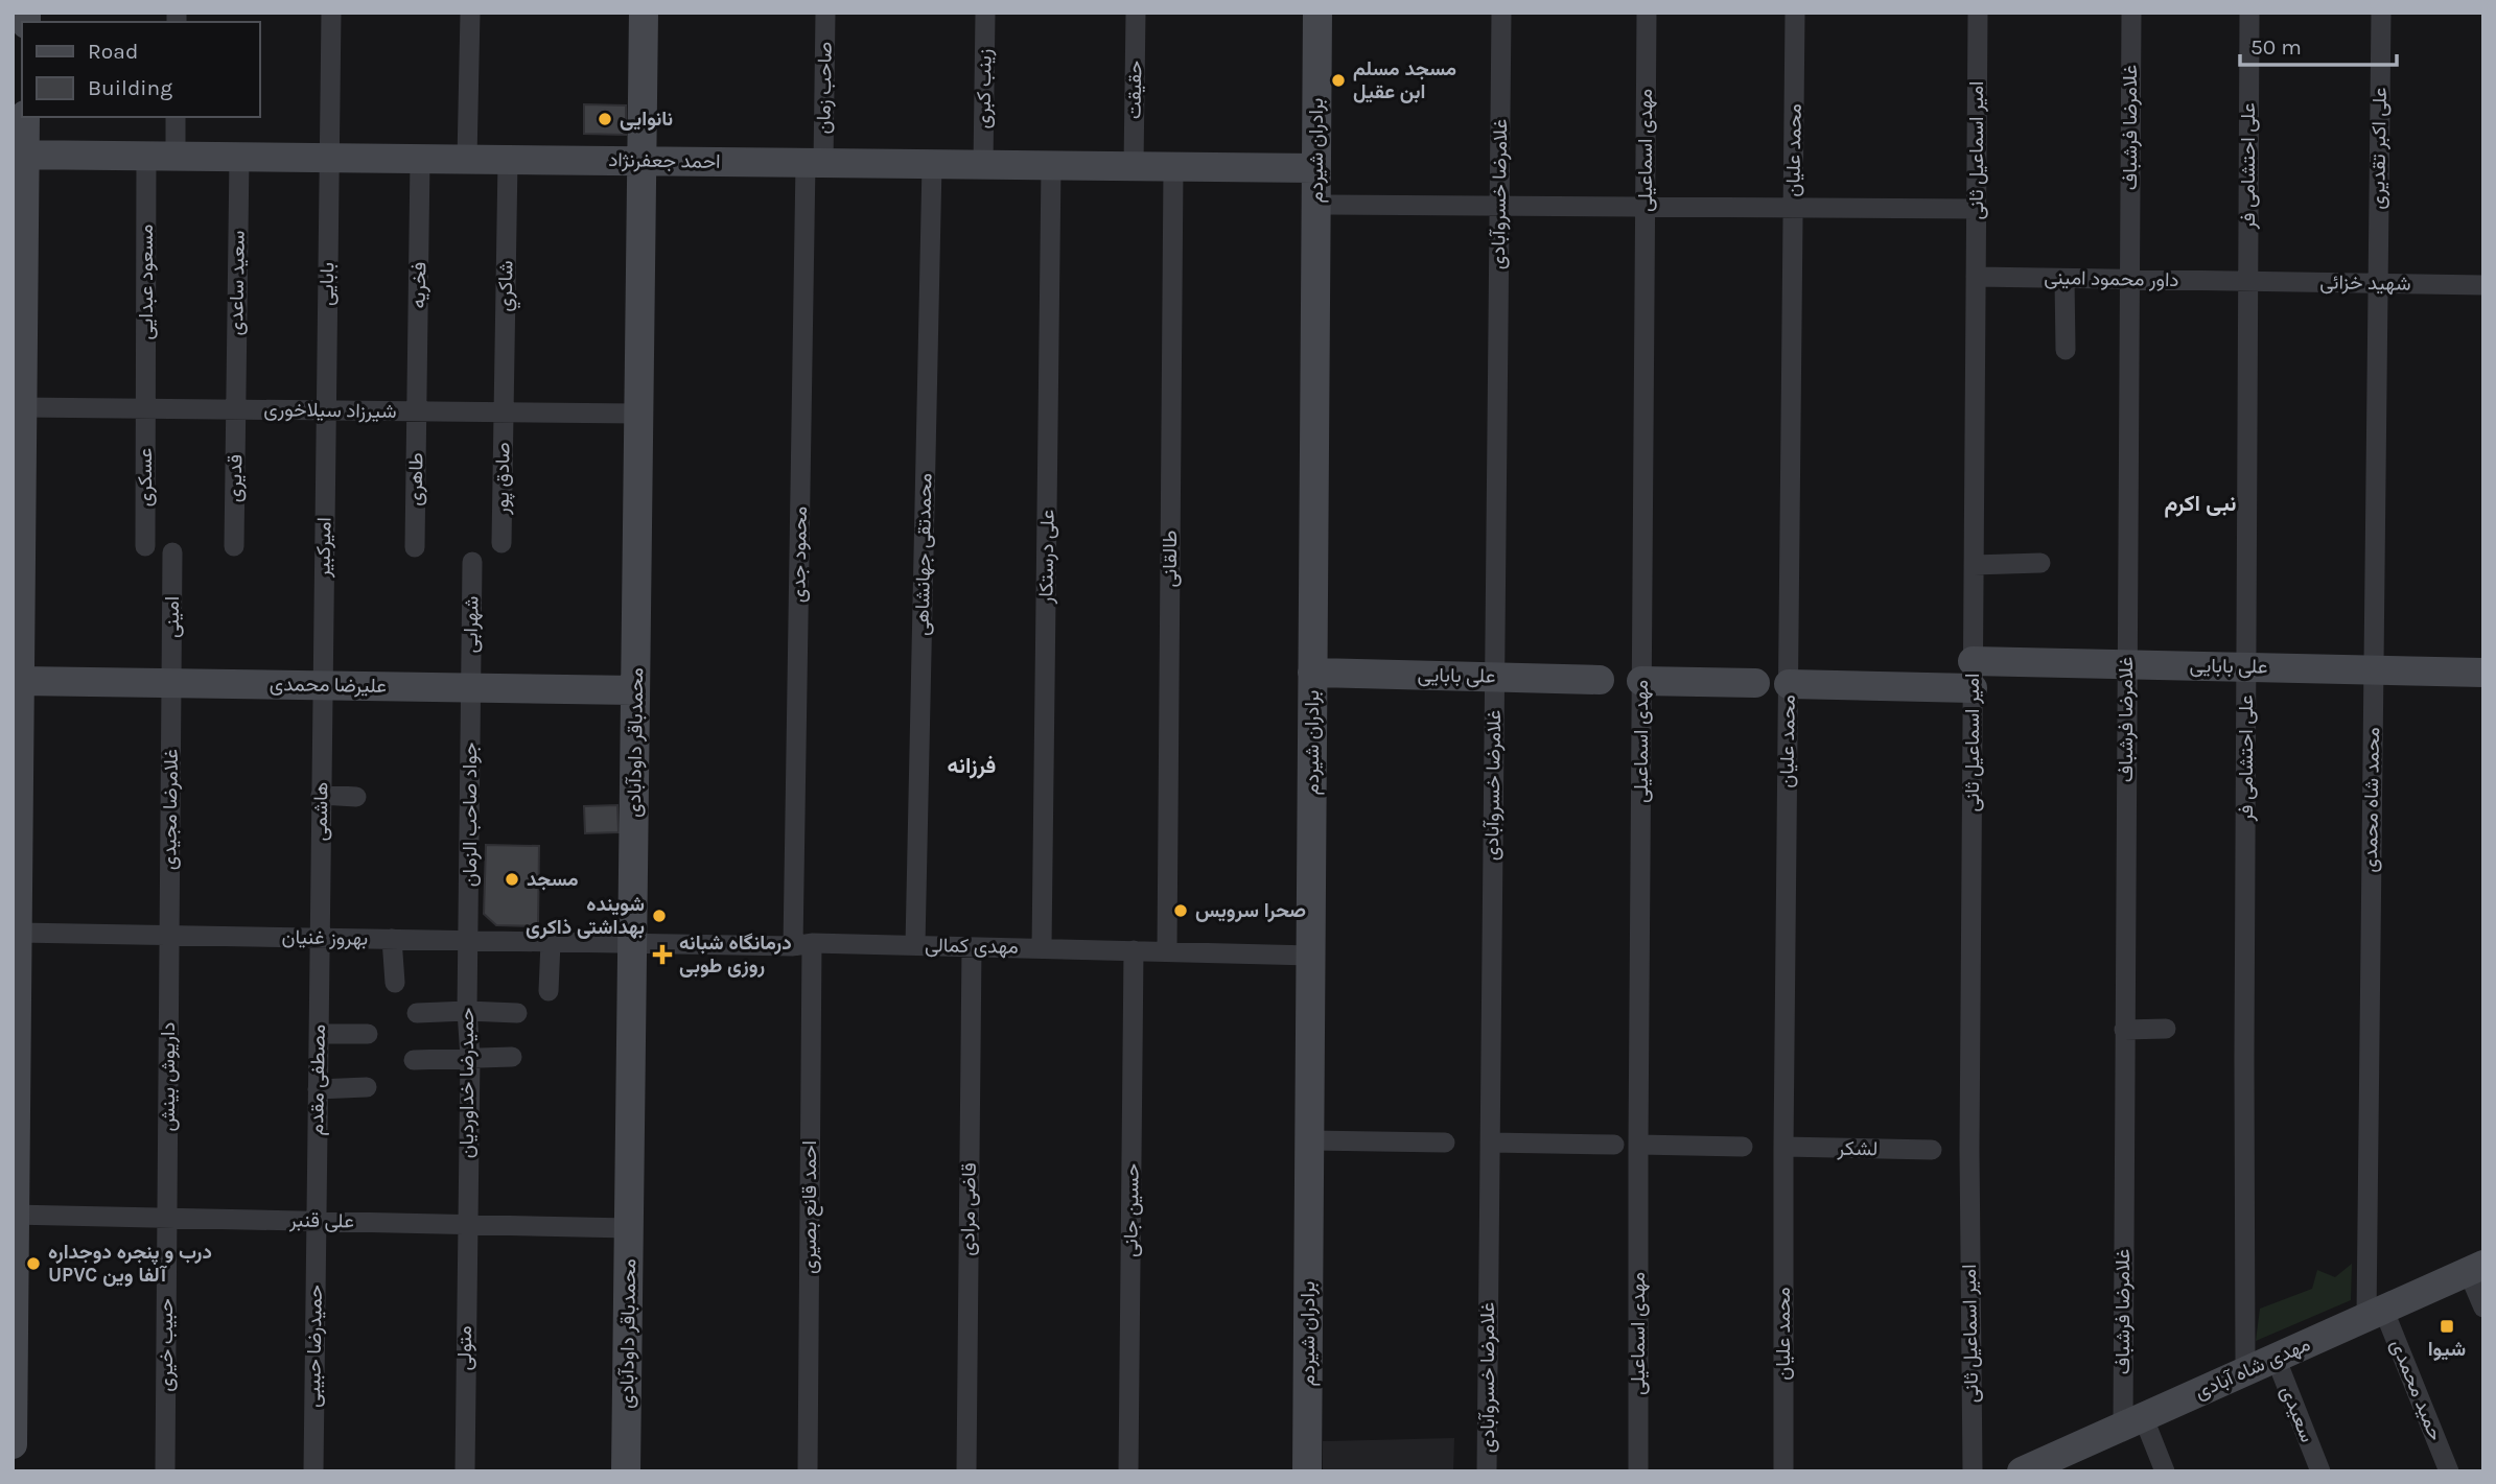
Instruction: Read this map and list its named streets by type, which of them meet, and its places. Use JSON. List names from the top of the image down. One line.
{"streets":{"street":["صاحب زمان","زینب کبری","حقیقت","غلامرضا فرشباف","علی اکبر تقدیری","برادران شیردم","مهدی اسماعیلی","محمد علیان","امیر اسماعیل ثانی","احمد جعفرنژاد","علی احتشامی فر","غلامرضا خسروآبادی","داور محمود امینی","مسعود عبدایی","سعید ساعدی","شهید خزائی","بابایی","فخریه","شاكري","شیرزاد سیلاخوری","عسکری","قدیری","صادق پور","طاهری","امیرکبیر","محمود جدی","محمدتقی جهانشاهی","علی درستکار","طالقانی","امینی","شهرابی","علی بابایی","علیرضا محمدی","محمدباقر داودآبادی","محمد شاه محمدی","غلامرضا مجیدی","هاشمی","جواد صاحب الزمان","بهروز غنیان","مهدی کمالی","داریوش بینش","مصطفی مقدم","حمیدرضا خداوردیان","لشكر","احمد قانع بصیری","قاضی مرادی","حسین جانی","علی قنبر","حبیب خیری","حمیدرضا حبیبی","متولی","مهدی شاه آبادی","حمید محمدی","سعیدی"]},"crossings":[["صاحب زمان","احمد جعفرنژاد"],["صاحب زمان","محمود جدی"],["زینب کبری","احمد جعفرنژاد"],["حقیقت","احمد جعفرنژاد"],["غلامرضا فرشباف","داور محمود امینی"],["غلامرضا فرشباف","علی بابایی"],["غلامرضا فرشباف","مهدی شاه آبادی"],["علی اکبر تقدیری","شهید خزائی"],["علی اکبر تقدیری","محمد شاه محمدی"],["برادران شیردم","احمد جعفرنژاد"],["برادران شیردم","علی بابایی"],["برادران شیردم","مهدی کمالی"],["محمد علیان","علی بابایی"],["محمد علیان","لشكر"],["امیر اسماعیل ثانی","داور محمود امینی"],["امیر اسماعیل ثانی","علی بابایی"],["احمد جعفرنژاد","مسعود عبدایی"],["احمد جعفرنژاد","سعید ساعدی"],["احمد جعفرنژاد","بابایی"],["احمد جعفرنژاد","فخریه"],["احمد جعفرنژاد","شاكري"],["احمد جعفرنژاد","محمود جدی"],["احمد جعفرنژاد","محمدتقی جهانشاهی"],["احمد جعفرنژاد","علی درستکار"],["احمد جعفرنژاد","طالقانی"],["احمد جعفرنژاد","محمدباقر داودآبادی"],["علی احتشامی فر","داور محمود امینی"],["علی احتشامی فر","شهید خزائی"],["علی احتشامی فر","علی بابایی"],["علی احتشامی فر","مهدی شاه آبادی"],["غلامرضا خسروآبادی","علی بابایی"],["داور محمود امینی","شهید خزائی"],["مسعود عبدایی","شیرزاد سیلاخوری"],["مسعود عبدایی","عسکری"],["سعید ساعدی","شیرزاد سیلاخوری"],["سعید ساعدی","قدیری"],["شهید خزائی","محمد شاه محمدی"],["بابایی","شیرزاد سیلاخوری"],["بابایی","امیرکبیر"],["فخریه","شیرزاد سیلاخوری"],["فخریه","طاهری"],["شاكري","شیرزاد سیلاخوری"],["شاكري","صادق پور"],["شیرزاد سیلاخوری","عسکری"],["شیرزاد سیلاخوری","قدیری"],["شیرزاد سیلاخوری","صادق پور"],["شیرزاد سیلاخوری","طاهری"],["شیرزاد سیلاخوری","امیرکبیر"],["شیرزاد سیلاخوری","محمدباقر داودآبادی"],["امیرکبیر","علیرضا محمدی"],["امیرکبیر","هاشمی"],["محمود جدی","مهدی کمالی"],["محمود جدی","احمد قانع بصیری"],["محمدتقی جهانشاهی","مهدی کمالی"],["علی درستکار","مهدی کمالی"],["طالقانی","مهدی کمالی"],["امینی","علیرضا محمدی"],["امینی","غلامرضا مجیدی"],["شهرابی","علیرضا محمدی"],["شهرابی","جواد صاحب الزمان"],["علی بابایی","محمد شاه محمدی"],["علیرضا محمدی","محمدباقر داودآبادی"],["علیرضا محمدی","غلامرضا مجیدی"],["علیرضا محمدی","هاشمی"],["علیرضا محمدی","جواد صاحب الزمان"],["محمدباقر داودآبادی","بهروز غنیان"],["محمدباقر داودآبادی","مهدی کمالی"],["محمدباقر داودآبادی","علی قنبر"],["محمد شاه محمدی","مهدی شاه آبادی"],["محمد شاه محمدی","حمید محمدی"],["غلامرضا مجیدی","بهروز غنیان"],["غلامرضا مجیدی","داریوش بینش"],["هاشمی","بهروز غنیان"],["هاشمی","مصطفی مقدم"],["جواد صاحب الزمان","بهروز غنیان"],["جواد صاحب الزمان","حمیدرضا خداوردیان"],["بهروز غنیان","مهدی کمالی"],["بهروز غنیان","داریوش بینش"],["بهروز غنیان","مصطفی مقدم"],["بهروز غنیان","حمیدرضا خداوردیان"],["مهدی کمالی","احمد قانع بصیری"],["مهدی کمالی","قاضی مرادی"],["مهدی کمالی","حسین جانی"],["داریوش بینش","علی قنبر"],["داریوش بینش","حبیب خیری"],["مصطفی مقدم","علی قنبر"],["مصطفی مقدم","حمیدرضا حبیبی"],["حمیدرضا خداوردیان","علی قنبر"],["حمیدرضا خداوردیان","متولی"],["علی قنبر","حبیب خیری"],["علی قنبر","حمیدرضا حبیبی"],["علی قنبر","متولی"],["مهدی شاه آبادی","حمید محمدی"],["مهدی شاه آبادی","سعیدی"]],"districts":["نبی اکرم","فرزانه"],"places":{"other":["مسجد مسلم ابن عقیل","نانوایی","مسجد","صحرا سرویس","شوینده بهداشتی ذاکری","درب و پنجره دوجداره UPVC آلفا وین"],"health":["درمانگاه شبانه روزی طوبی"],"transit":["شیوا"]},"legend":["Road","Building"],"scale_bar":"50 m"}
